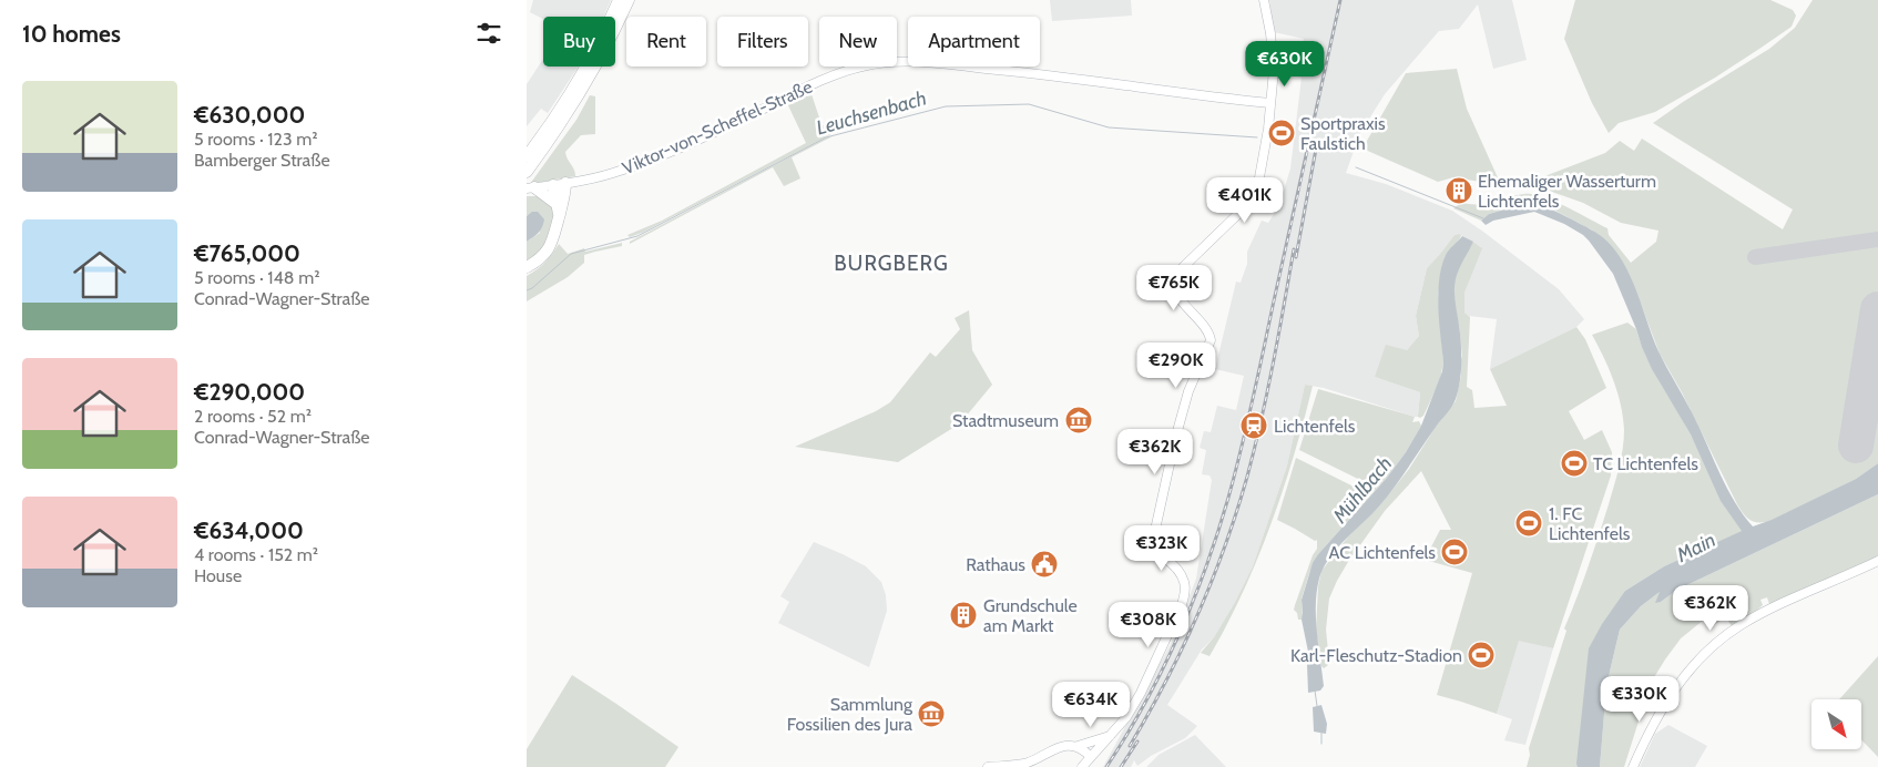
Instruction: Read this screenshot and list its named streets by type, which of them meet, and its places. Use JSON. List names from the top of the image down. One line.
{"streets":{"street":["Viktor-von-Scheffel-Straße"]},"districts":["BURGBERG"],"water":["Leuchsenbach","Mühlbach","Main"],"places":{"sports":["Sportpraxis Faulstich","TC Lichtenfels","1. FC Lichtenfels","AC Lichtenfels","Karl-Fleschutz-Stadion"],"building":["Ehemaliger Wasserturm Lichtenfels","Grundschule am Markt"],"museum":["Stadtmuseum","Sammlung Fossilien des Jura"],"station":["Lichtenfels"],"public building":["Rathaus"]},"north":"bottom right","page":{"heading":"10 homes","chip":["Buy","Rent","Filters","New","Apartment"],"price":["€630K","€401K","€765K","€290K","€362K","€323K","€362K","€308K","€330K","€634K"],"list":[{"name":"€630,000","note":"5 rooms · 123 m² · Bamberger Straße"},{"name":"€765,000","note":"5 rooms · 148 m² · Conrad-Wagner-Straße"},{"name":"€290,000","note":"2 rooms · 52 m² · Conrad-Wagner-Straße"},{"name":"€634,000","note":"4 rooms · 152 m² · House"}]}}
